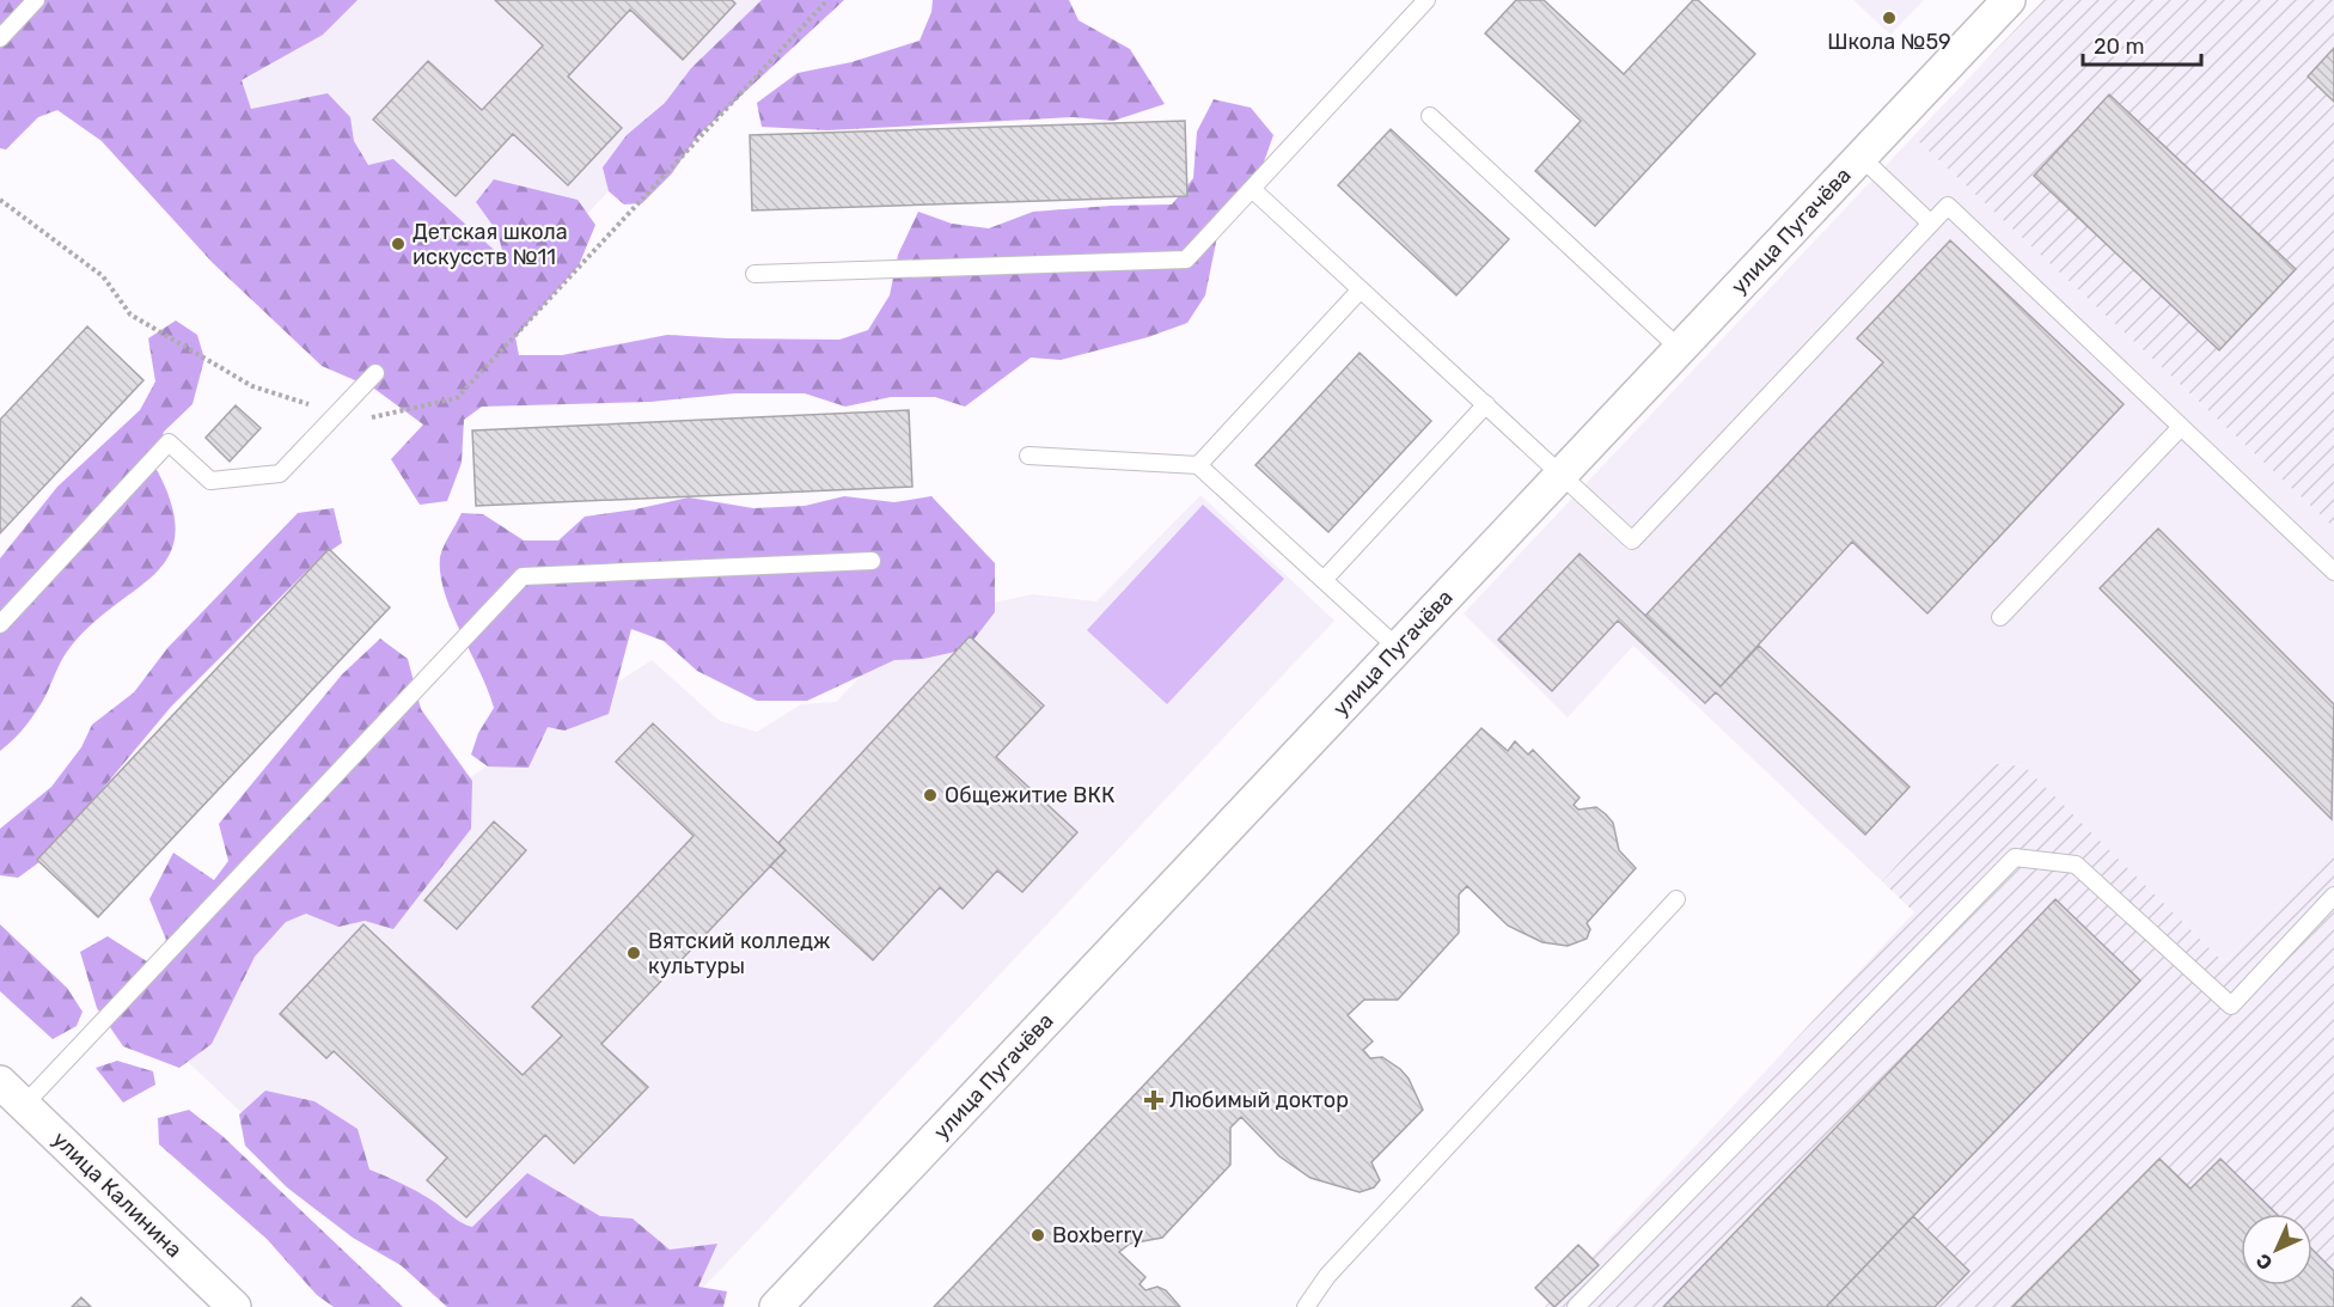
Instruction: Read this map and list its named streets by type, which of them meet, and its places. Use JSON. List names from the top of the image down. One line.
{"streets":{"street":["улица Пугачёва","улица Калинина"]},"places":{"other":["Школа №59","Детская школа искусств №11","Общежитие ВКК","Вятский колледж культуры","Boxberry"],"health":["Любимый доктор"]},"scale_bar":"20 m","north":"bottom left"}
